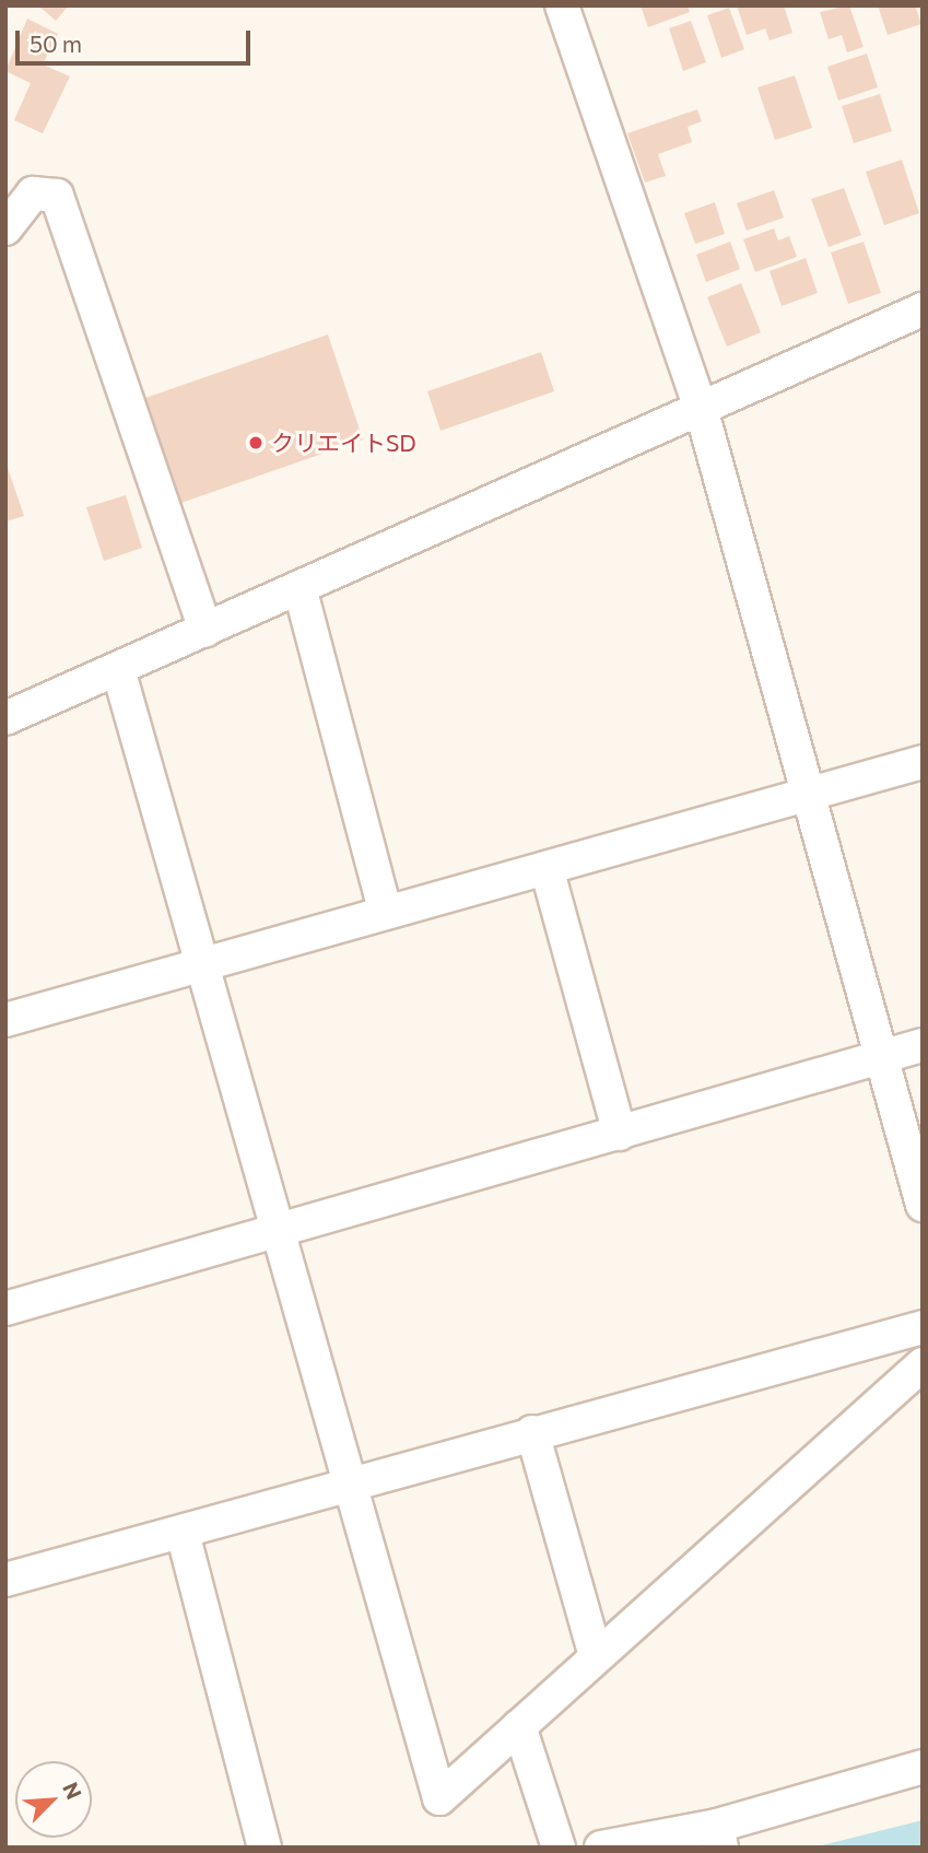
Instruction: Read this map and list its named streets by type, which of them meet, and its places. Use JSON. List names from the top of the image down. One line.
{"places":["クリエイトSD"],"scale_bar":"50 m","north":"top right"}
